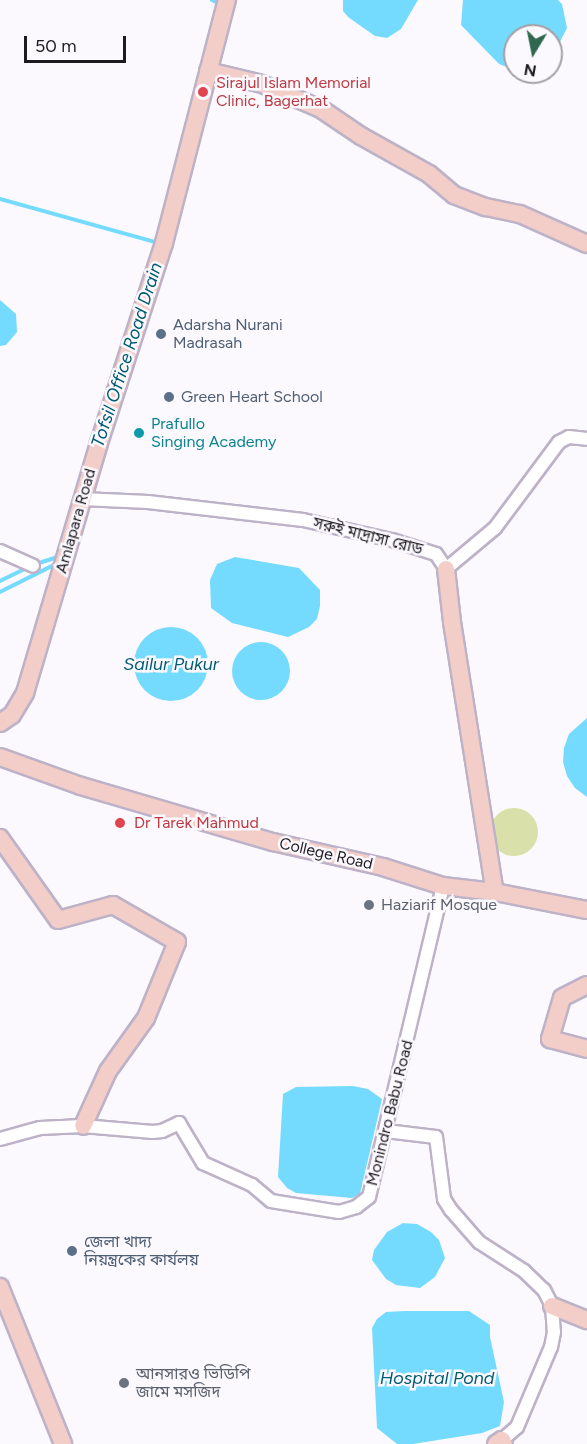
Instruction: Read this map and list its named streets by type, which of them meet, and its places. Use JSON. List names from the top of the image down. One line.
{"streets":{"street":["Amlapara Road","সরুই মাদ্রাসা রোড","College Road","Monindro Babu Road"]},"crossings":[["Amlapara Road","সরুই মাদ্রাসা রোড"],["College Road","Monindro Babu Road"]],"water":["Tofsil Office Road Drain","Sailur Pukur","Hospital Pond"],"places":["Sirajul Islam Memorial Clinic, Bagerhat","Adarsha Nurani Madrasah","Green Heart School","Prafullo Singing Academy","Dr Tarek Mahmud","Haziarif Mosque","জেলা খাদ্য নিয়ন্ত্রকের কার্যলয়","আনসারও ভিডিপি জামে মসজিদ"],"scale_bar":"50 m","north":"bottom"}
